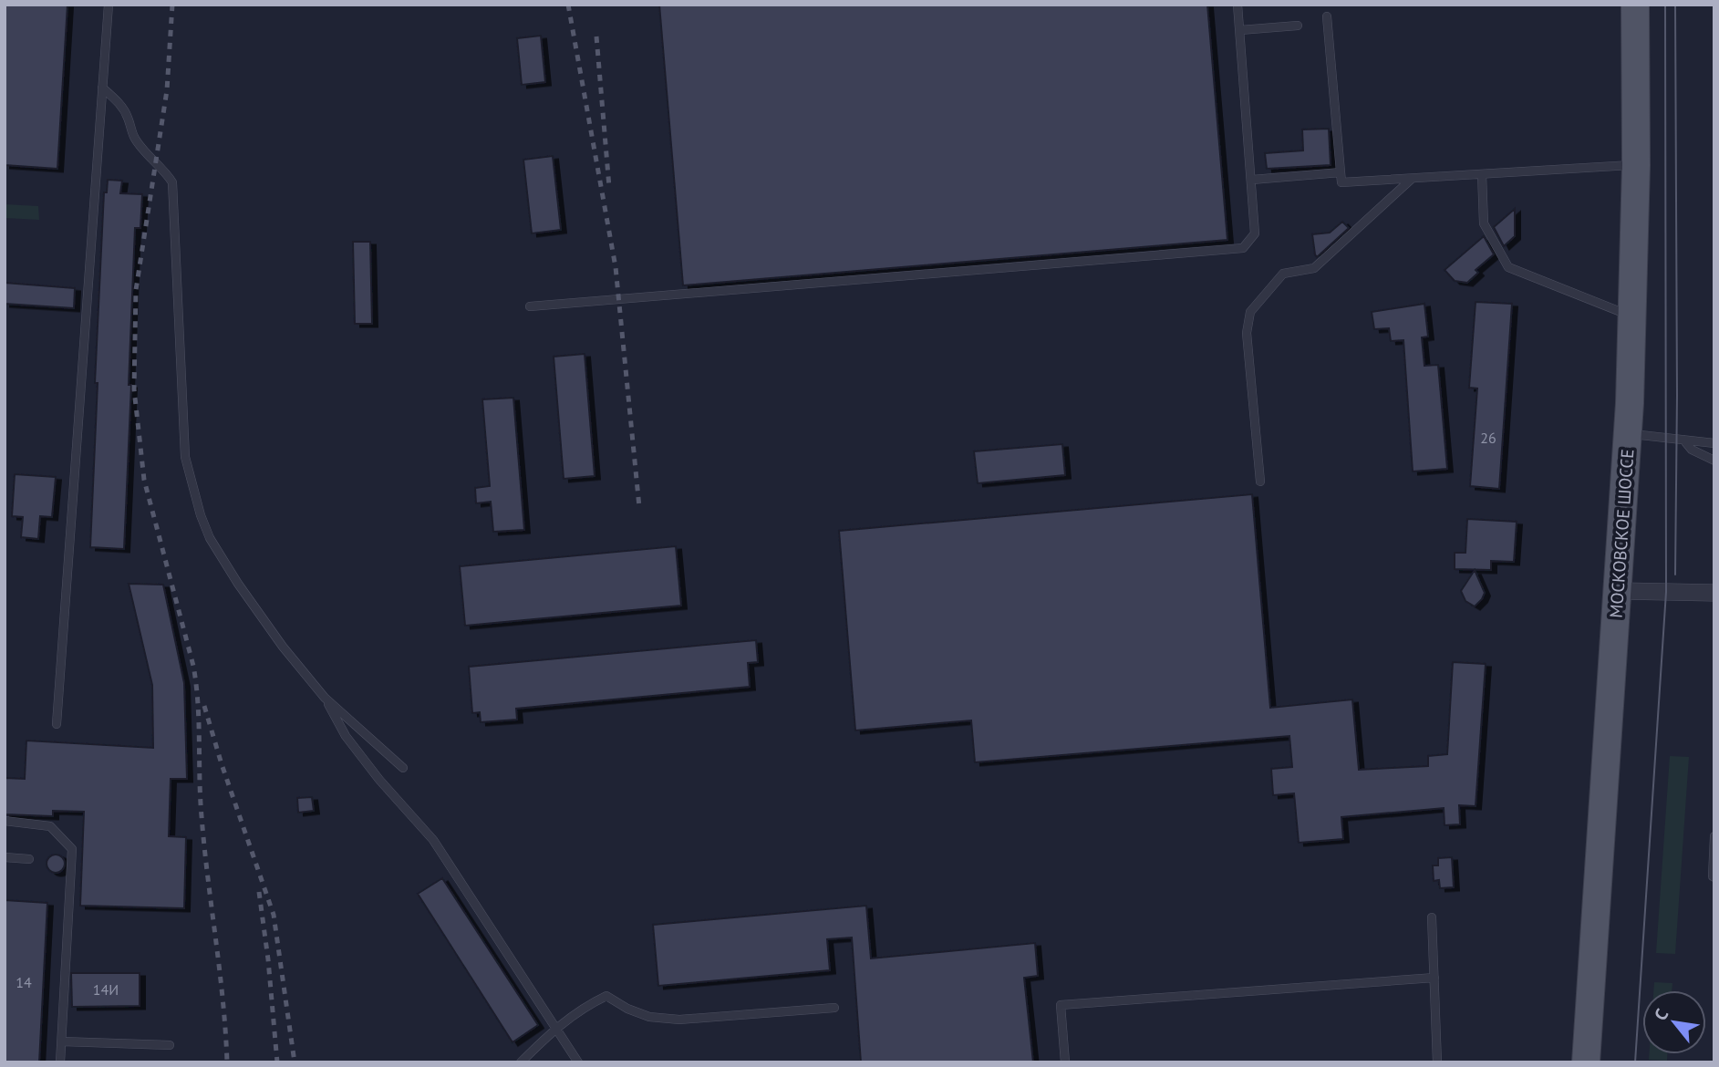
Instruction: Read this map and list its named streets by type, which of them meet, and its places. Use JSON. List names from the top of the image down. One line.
{"streets":{"main road":["МОСКОВСКОЕ ШОССЕ"]},"house_numbers":["26","14","14И"],"north":"top left"}
